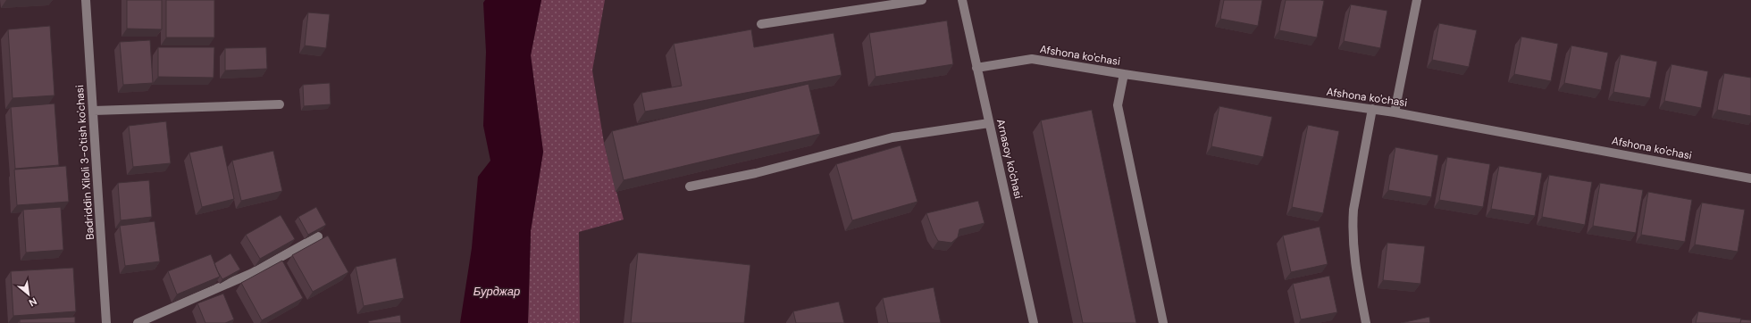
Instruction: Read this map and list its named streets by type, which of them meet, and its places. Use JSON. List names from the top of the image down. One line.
{"streets":{"street":["Afshona ko'chasi","Arnasoy ko'chasi","Badriddin Xiloli 3-o'tish ko'chasi"]},"crossings":[["Afshona ko'chasi","Arnasoy ko'chasi"]],"water":["Бурджар"],"north":"bottom right"}
